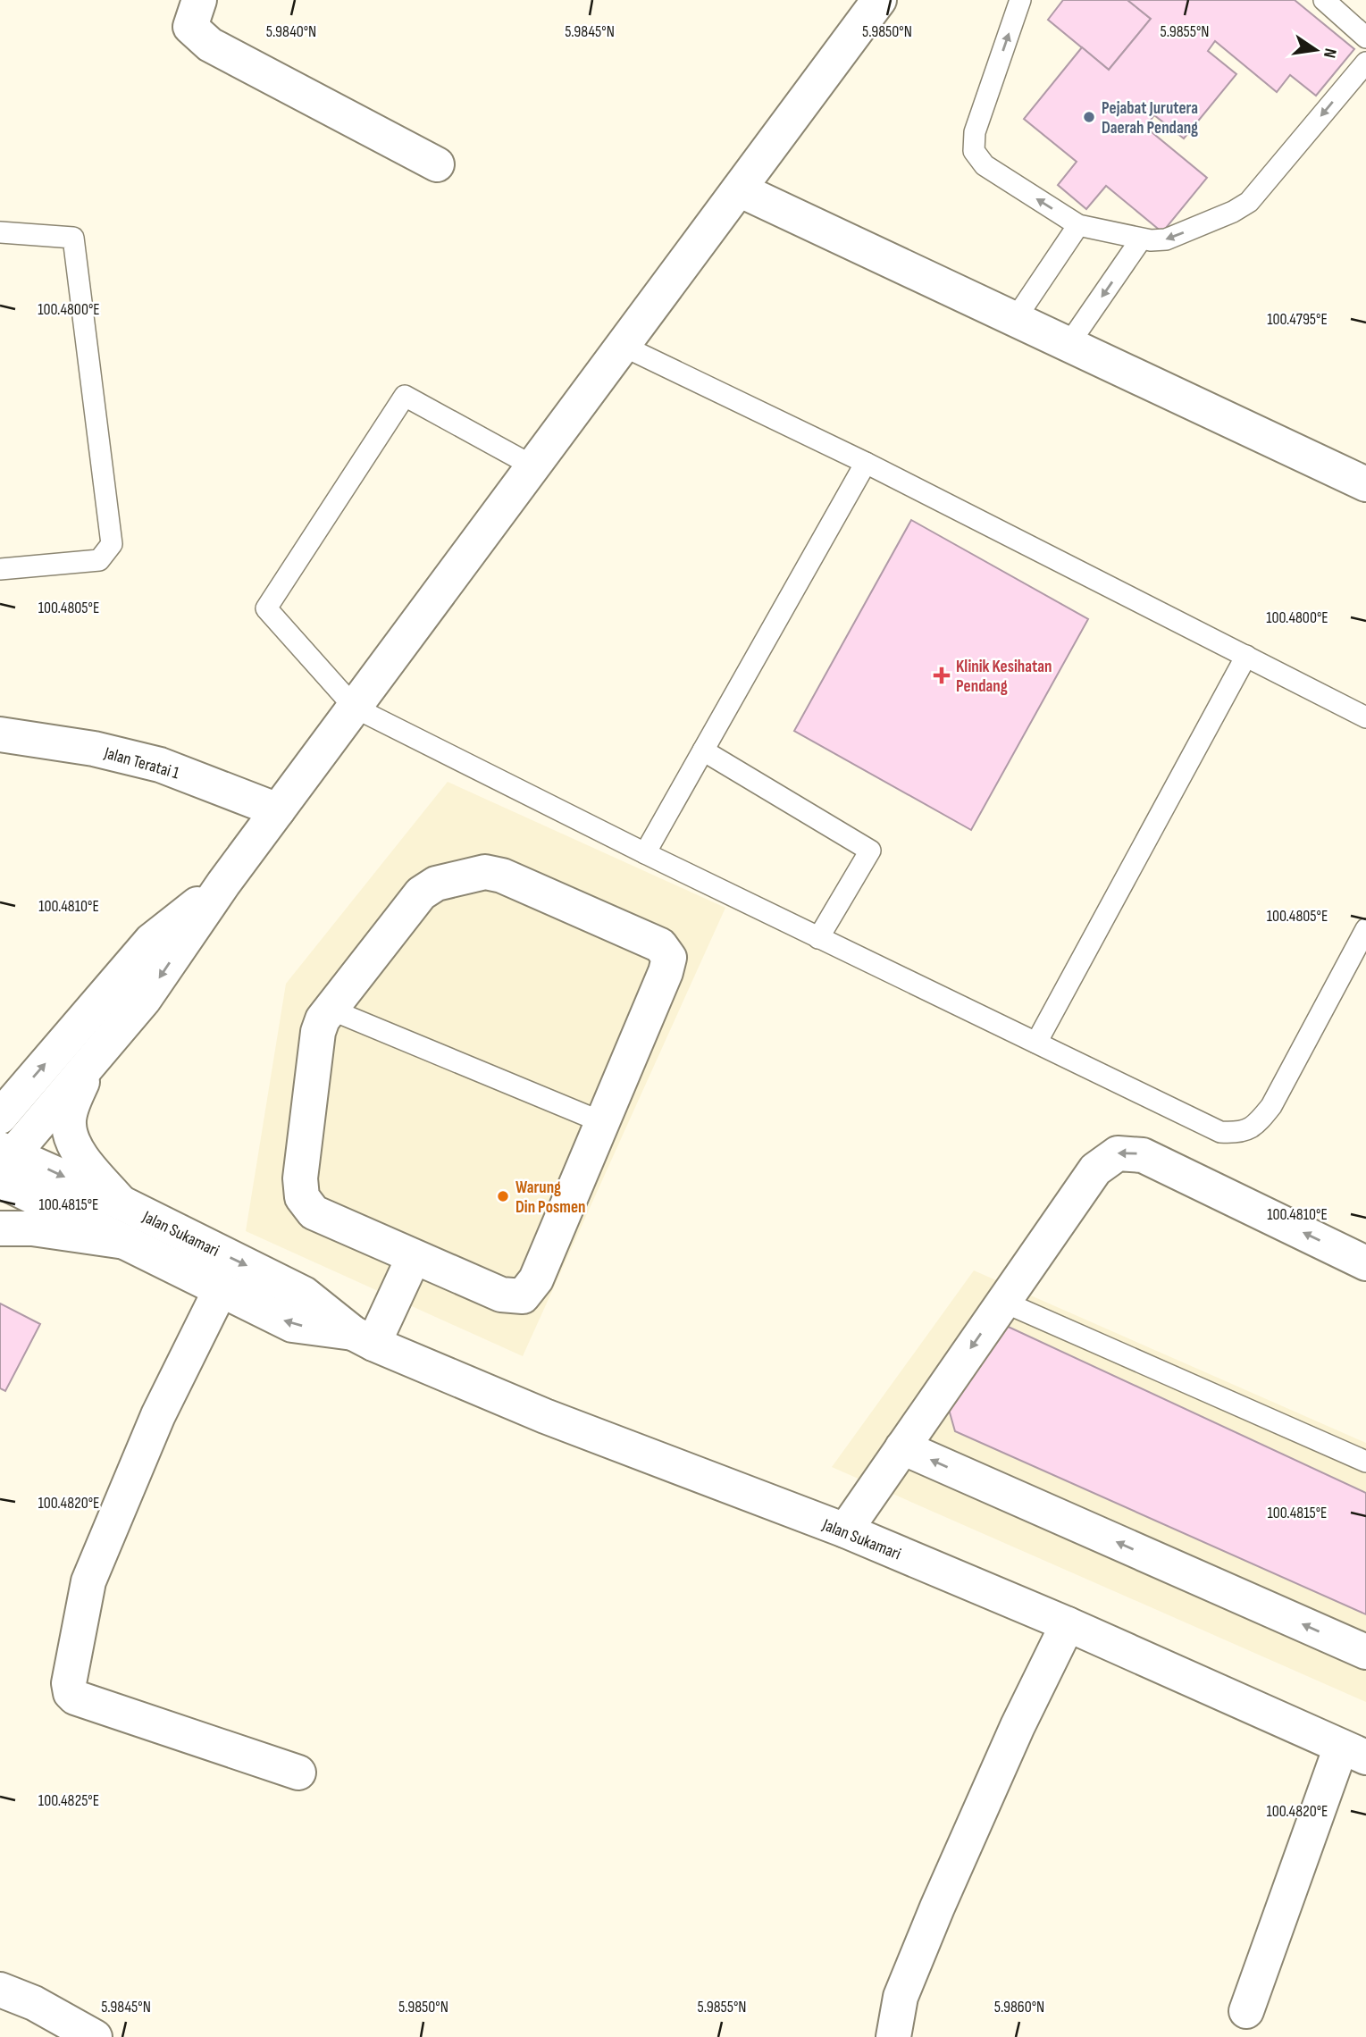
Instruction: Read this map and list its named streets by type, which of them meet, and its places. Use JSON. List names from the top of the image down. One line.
{"streets":{"street":["Jalan Teratai 1","Jalan Sukamari"]},"places":{"other":["Pejabat Jurutera Daerah Pendang","Warung Din Posmen"],"health":["Klinik Kesihatan Pendang"]},"north":"right","coordinates":["5.9840°N","5.9845°N","5.9850°N","5.9855°N","100.4800°E","100.4795°E","100.4805°E","100.4810°E","100.4815°E","100.4820°E","100.4825°E","5.9860°N"]}
